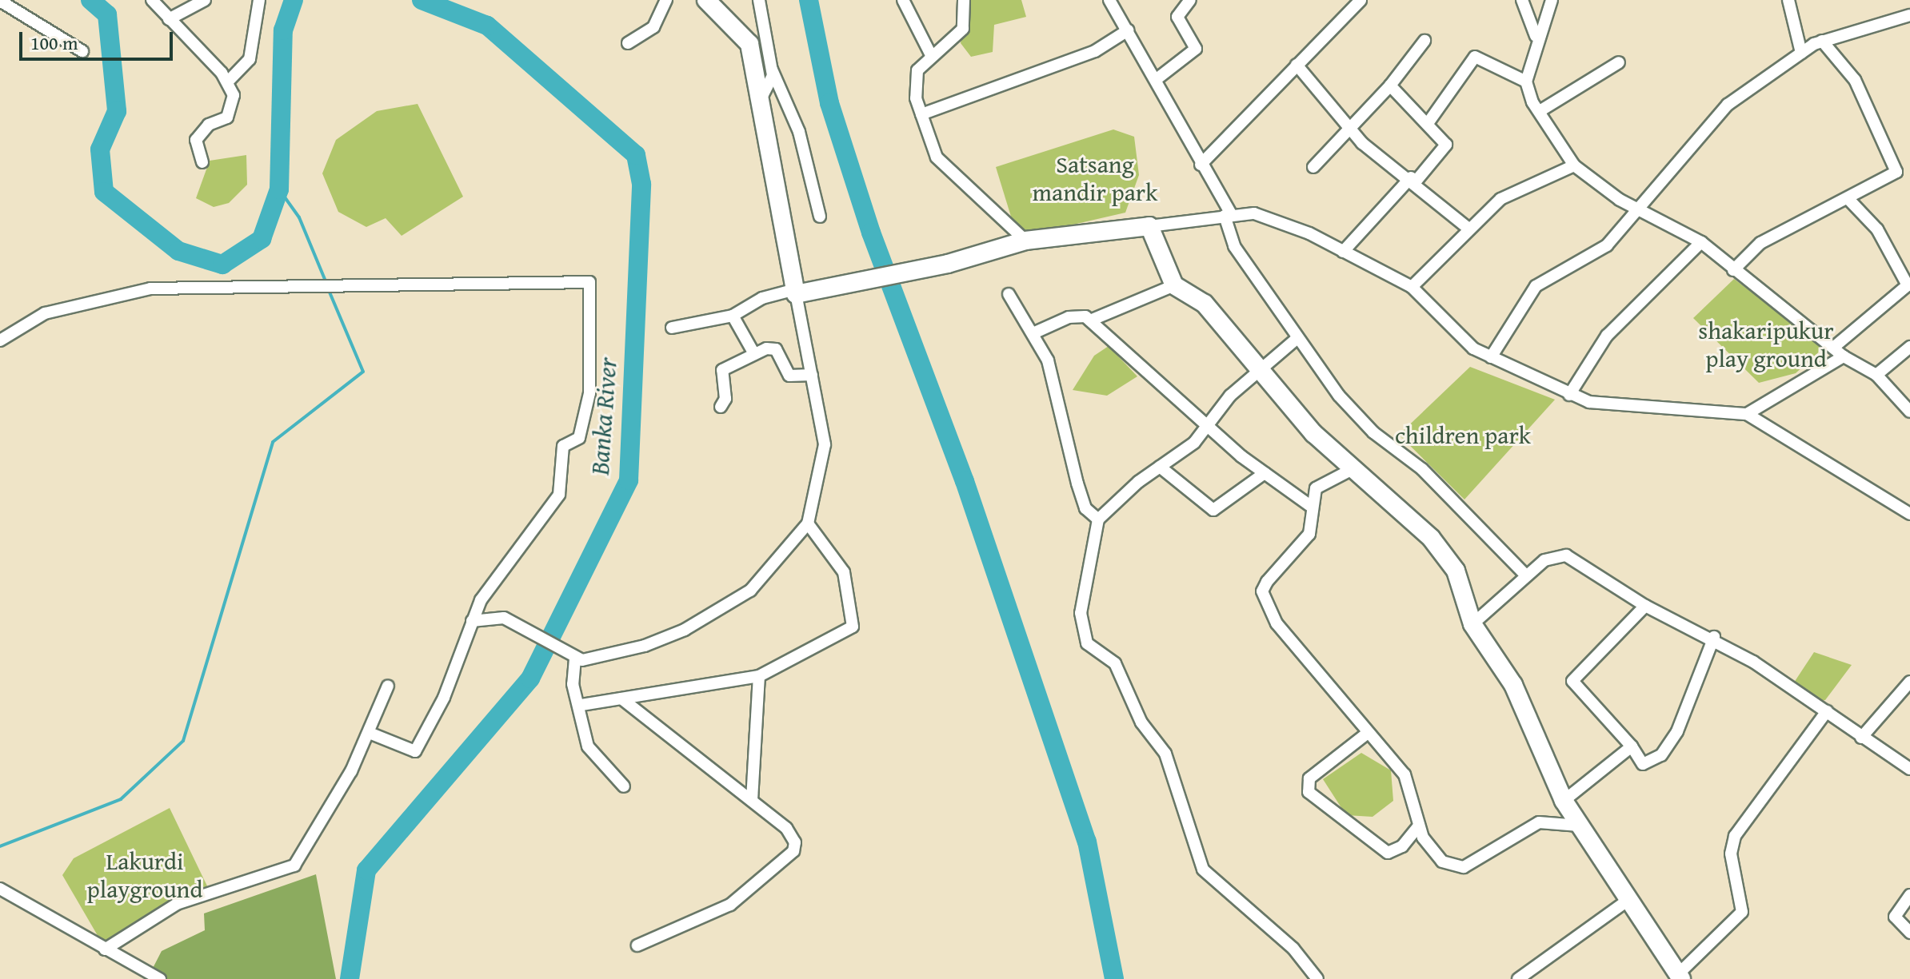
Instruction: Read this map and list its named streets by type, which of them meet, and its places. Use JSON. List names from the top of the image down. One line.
{"water":["Banka River"],"parks":["Satsang mandir park","shakaripukur play ground","children park","Lakurdi playground"],"scale_bar":"100 m"}
